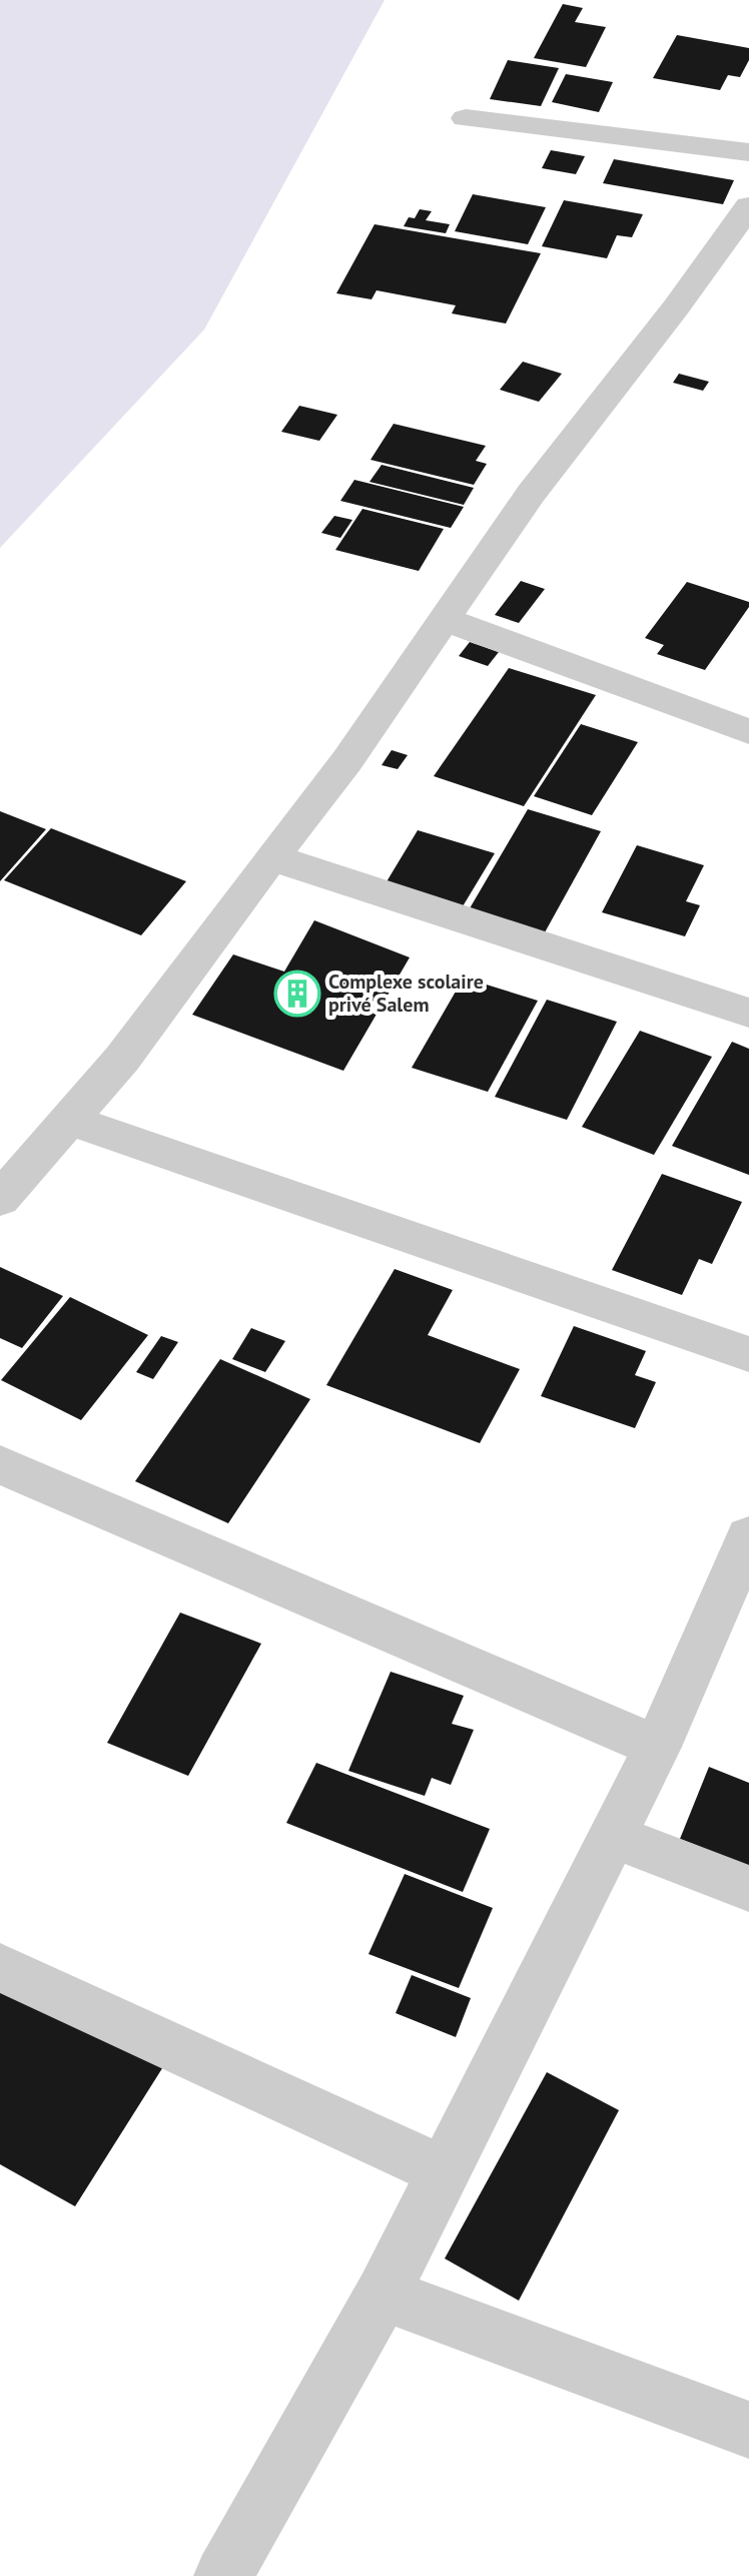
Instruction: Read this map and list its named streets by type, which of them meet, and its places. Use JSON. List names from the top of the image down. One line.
{"places":{"building":["Complexe scolaire privé Salem"]}}
